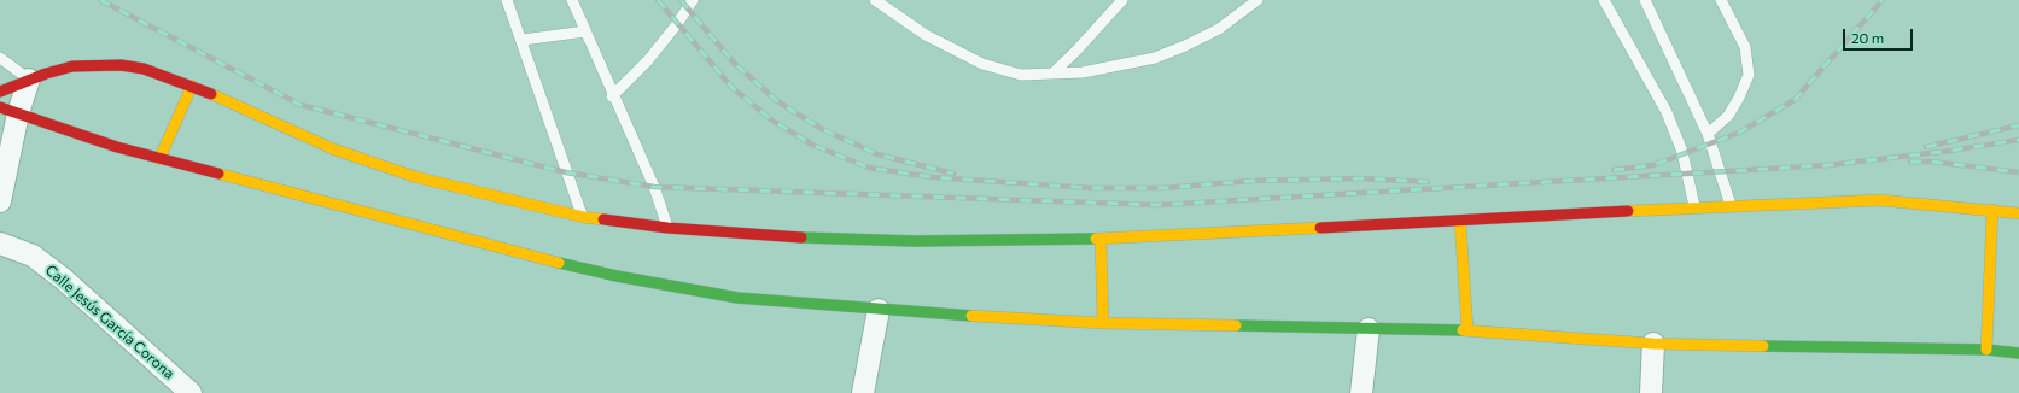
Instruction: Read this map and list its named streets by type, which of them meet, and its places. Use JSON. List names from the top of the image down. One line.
{"streets":{"street":["Calle Jesús García Corona"]},"scale_bar":"20 m"}
